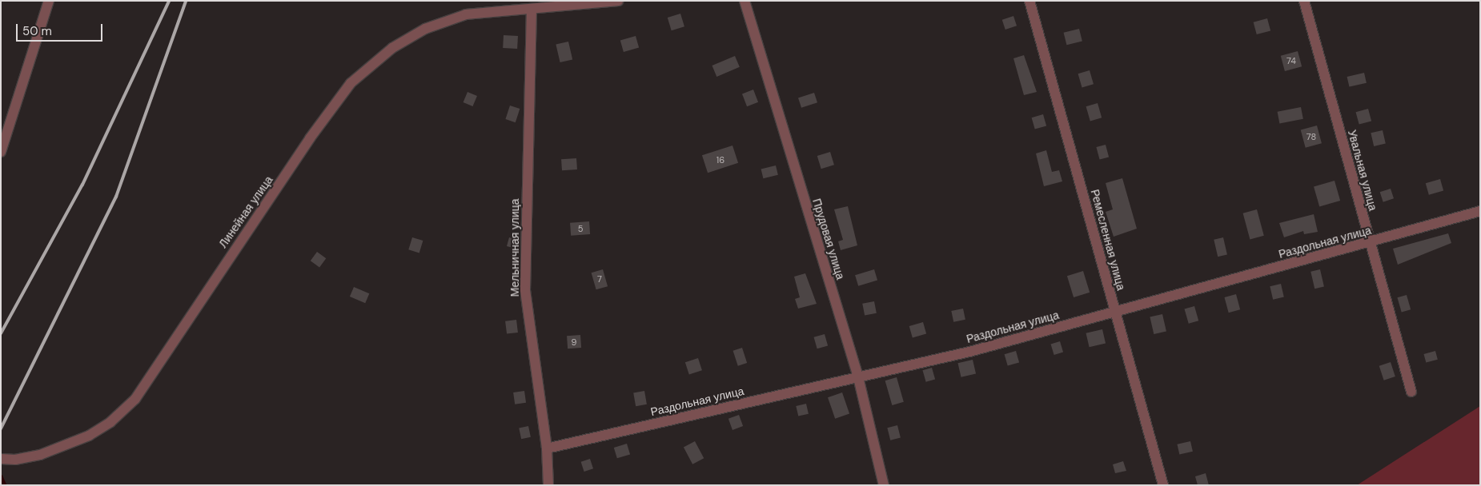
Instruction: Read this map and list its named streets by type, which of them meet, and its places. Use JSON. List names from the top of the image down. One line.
{"streets":{"street":["Увальная улица","Линейная улица","Прудовая улица","Ремесленная улица","Раздольная улица","Мельничная улица"]},"crossings":[["Увальная улица","Раздольная улица"],["Линейная улица","Мельничная улица"],["Прудовая улица","Раздольная улица"],["Ремесленная улица","Раздольная улица"],["Раздольная улица","Мельничная улица"]],"house_numbers":["74","78","16","5","7","9"],"scale_bar":"50 m"}
